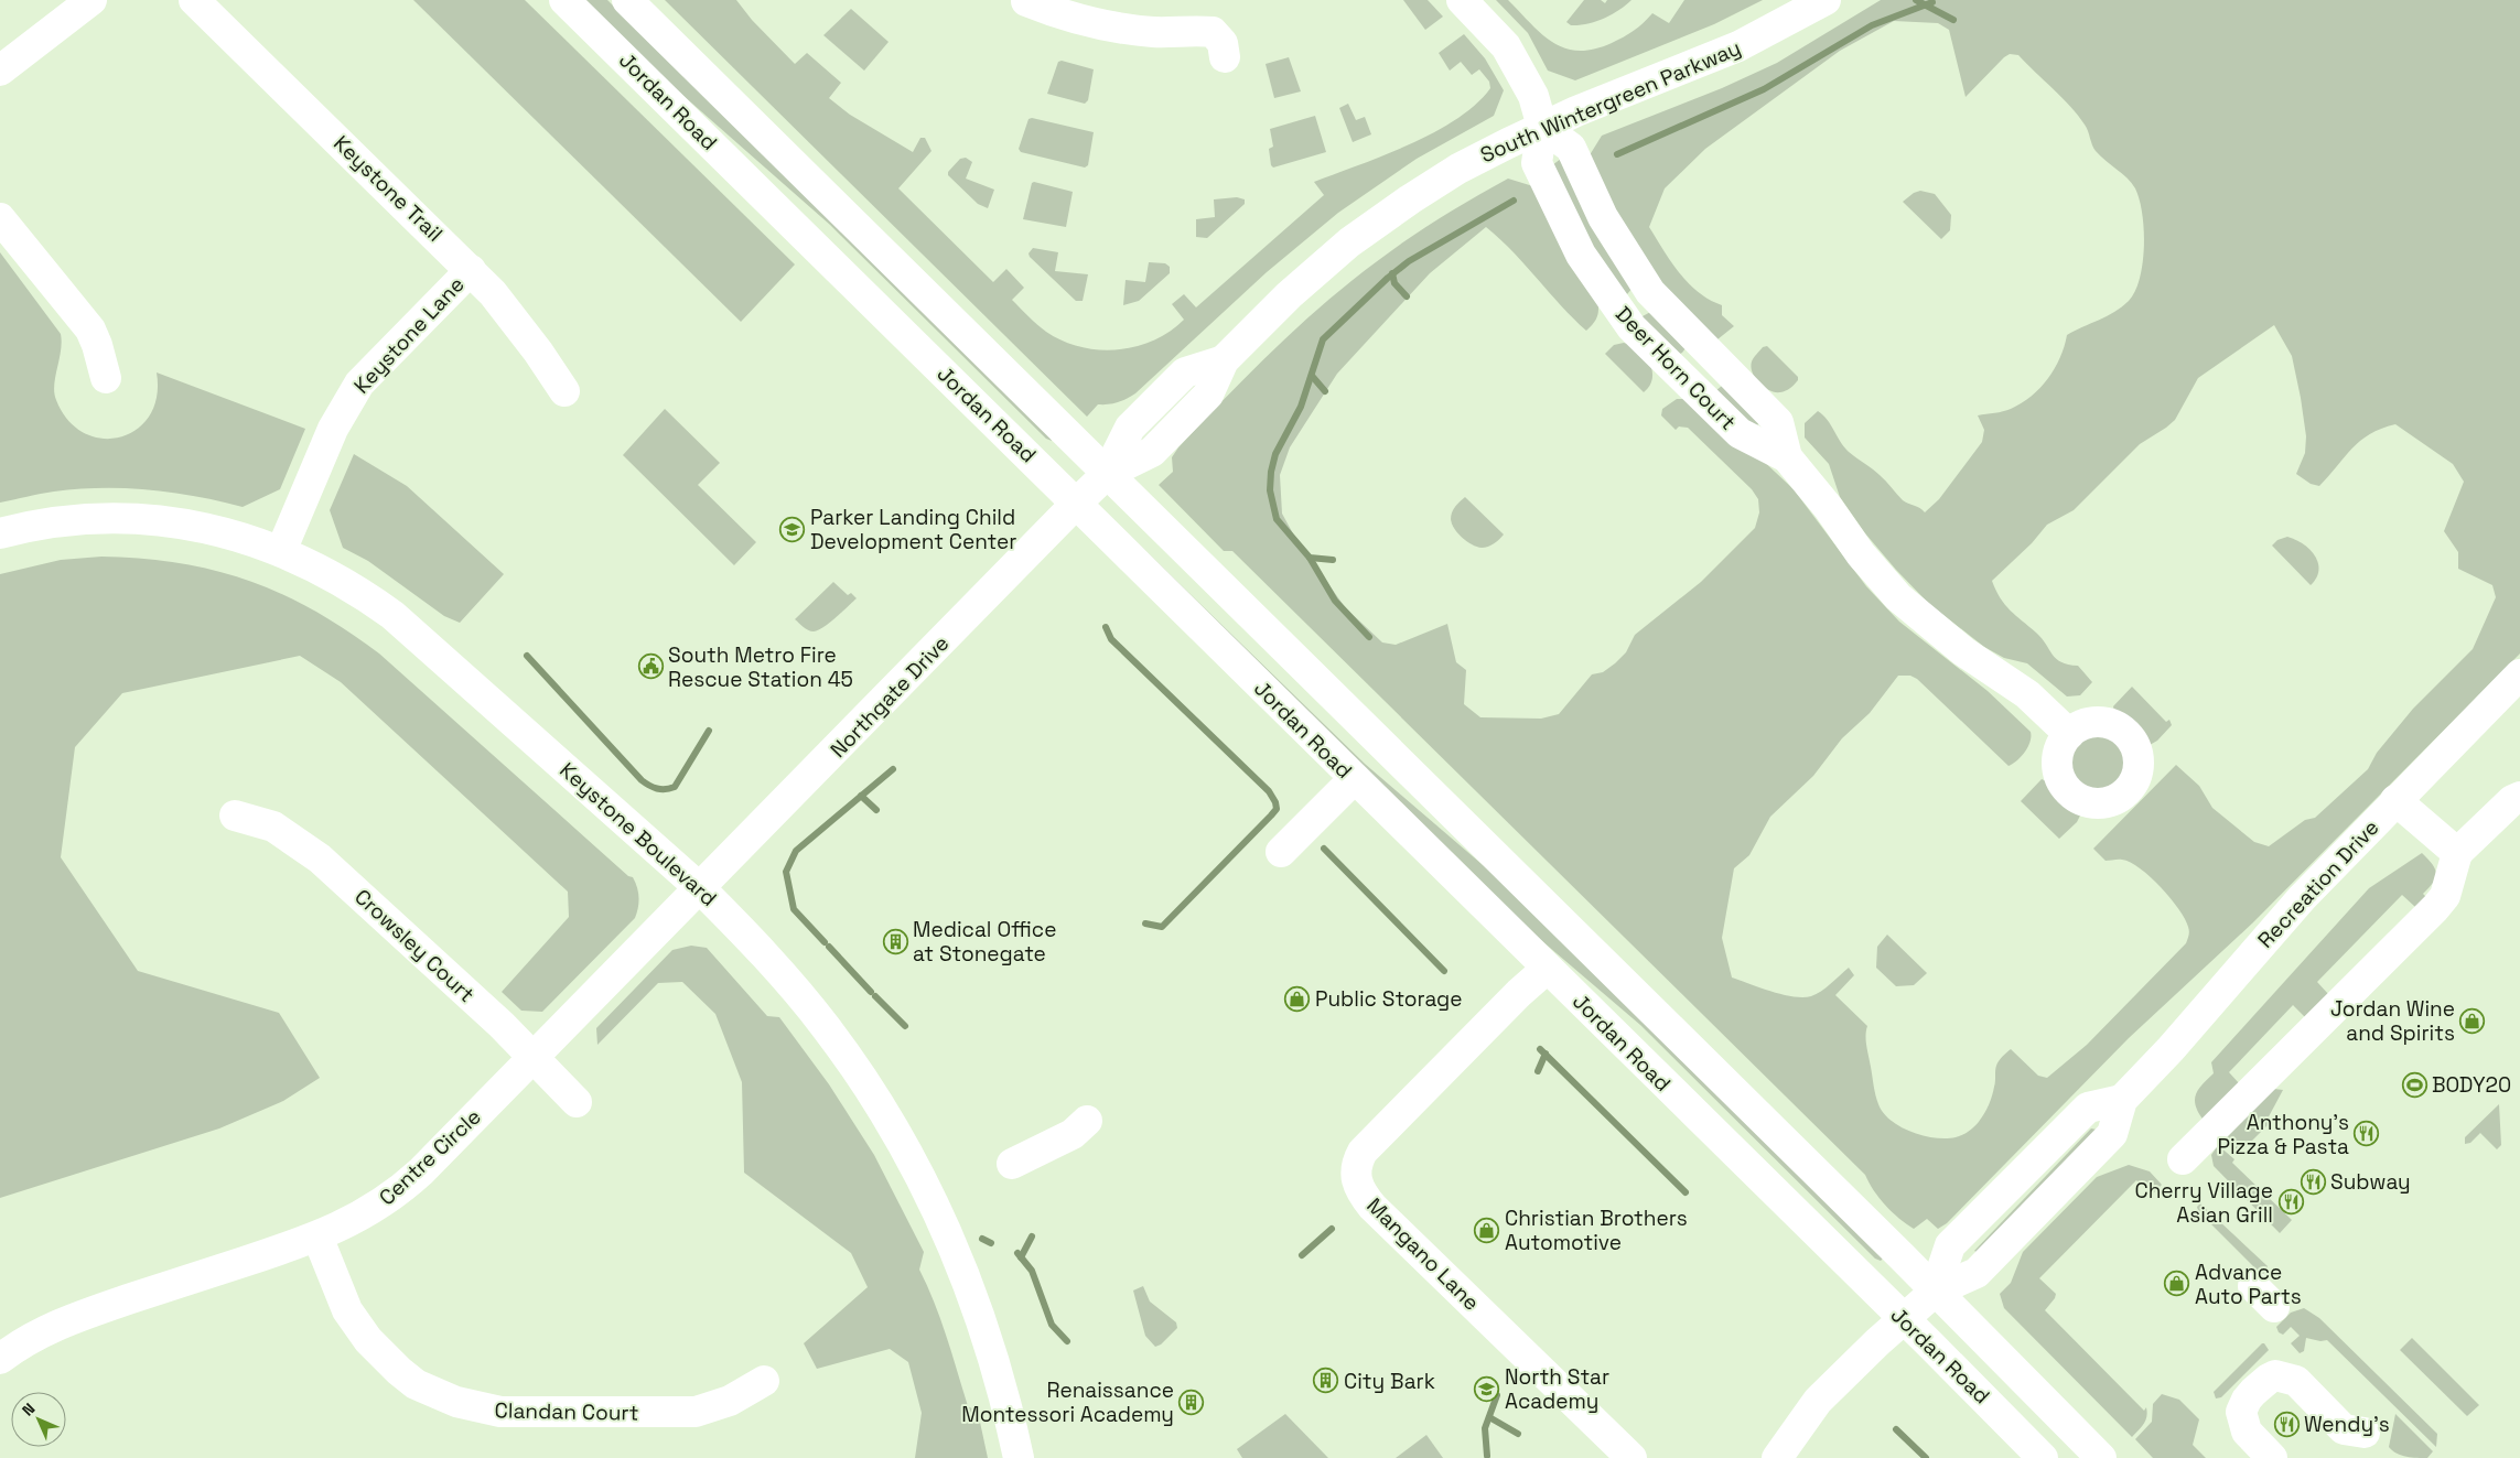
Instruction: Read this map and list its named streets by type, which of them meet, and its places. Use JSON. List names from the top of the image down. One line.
{"streets":{"street":["Jordan Road","South Wintergreen Parkway","Keystone Trail","Keystone Lane","Deer Horn Court","Northgate Drive","Keystone Boulevard","Recreation Drive","Crowsley Court","Centre Circle","Mangano Lane","Clandan Court"]},"crossings":[["Jordan Road","South Wintergreen Parkway"],["Jordan Road","Northgate Drive"],["Jordan Road","Recreation Drive"],["Jordan Road","Mangano Lane"],["South Wintergreen Parkway","Deer Horn Court"],["South Wintergreen Parkway","Northgate Drive"],["Keystone Trail","Keystone Lane"],["Keystone Lane","Keystone Boulevard"],["Northgate Drive","Keystone Boulevard"],["Northgate Drive","Centre Circle"],["Keystone Boulevard","Centre Circle"],["Crowsley Court","Centre Circle"],["Centre Circle","Clandan Court"]],"places":{"school or university":["Parker Landing Child Development Center","North Star Academy"],"public building":["South Metro Fire Rescue Station 45"],"building":["Medical Office at Stonegate","City Bark","Renaissance Montessori Academy"],"shop":["Public Storage","Jordan Wine and Spirits","Christian Brothers Automotive","Advance Auto Parts"],"sports":["BODY20"],"restaurant":["Anthony’s Pizza & Pasta","Subway","Cherry Village Asian Grill","Wendy's"]},"north":"top left"}
